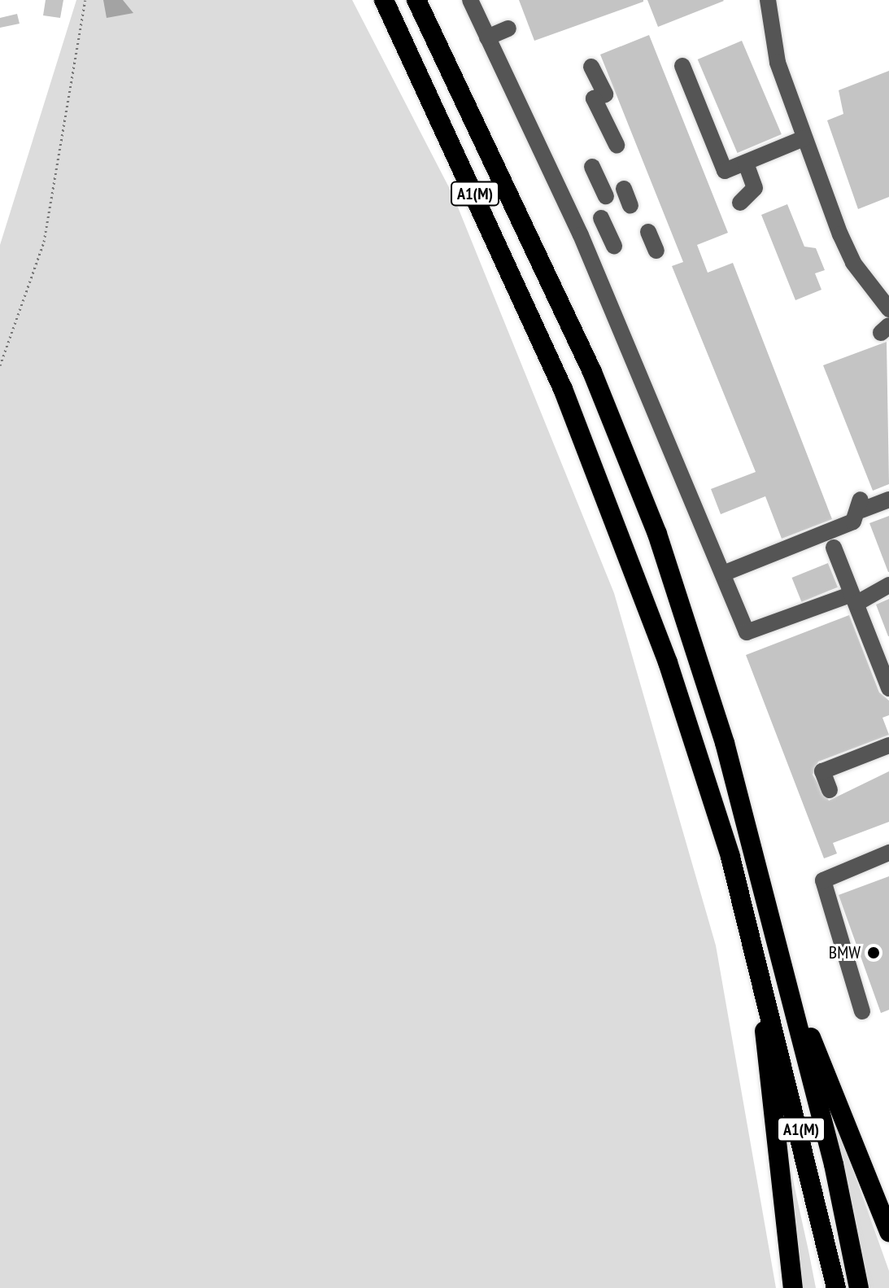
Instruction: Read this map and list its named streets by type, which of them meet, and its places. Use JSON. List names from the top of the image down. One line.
{"streets":{"highway":["A1(M)"]},"places":["BMW"]}
